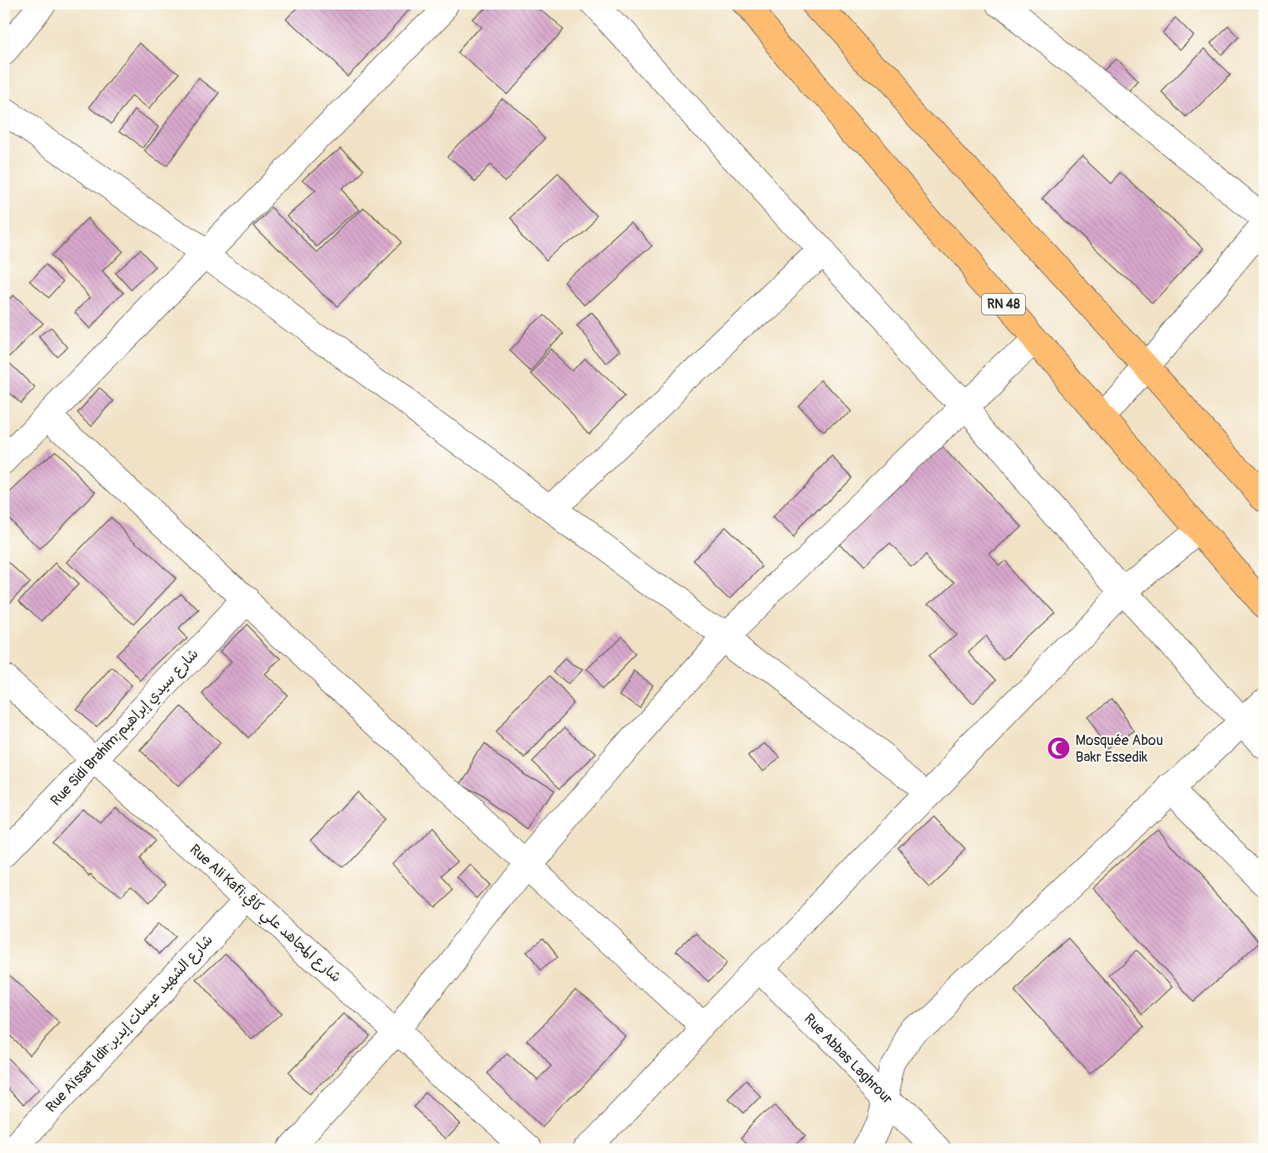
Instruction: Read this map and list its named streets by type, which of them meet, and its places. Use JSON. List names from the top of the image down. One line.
{"streets":{"highway":["RN 48"],"street":["Rue Sidi Brahim;شارع سيدي إبراهيم","Rue Ali Kafi;شارع المجاهد علي كافي","Rue Aïssat Idir;شارع الشهيد عيسات إيدير","Rue Abbas Laghrour"]},"crossings":[["Rue Sidi Brahim;شارع سيدي إبراهيم","Rue Ali Kafi;شارع المجاهد علي كافي"],["Rue Ali Kafi;شارع المجاهد علي كافي","Rue Aïssat Idir;شارع الشهيد عيسات إيدير"]],"places":{"mosque":["Mosquée Abou Bakr Essedik"]}}
